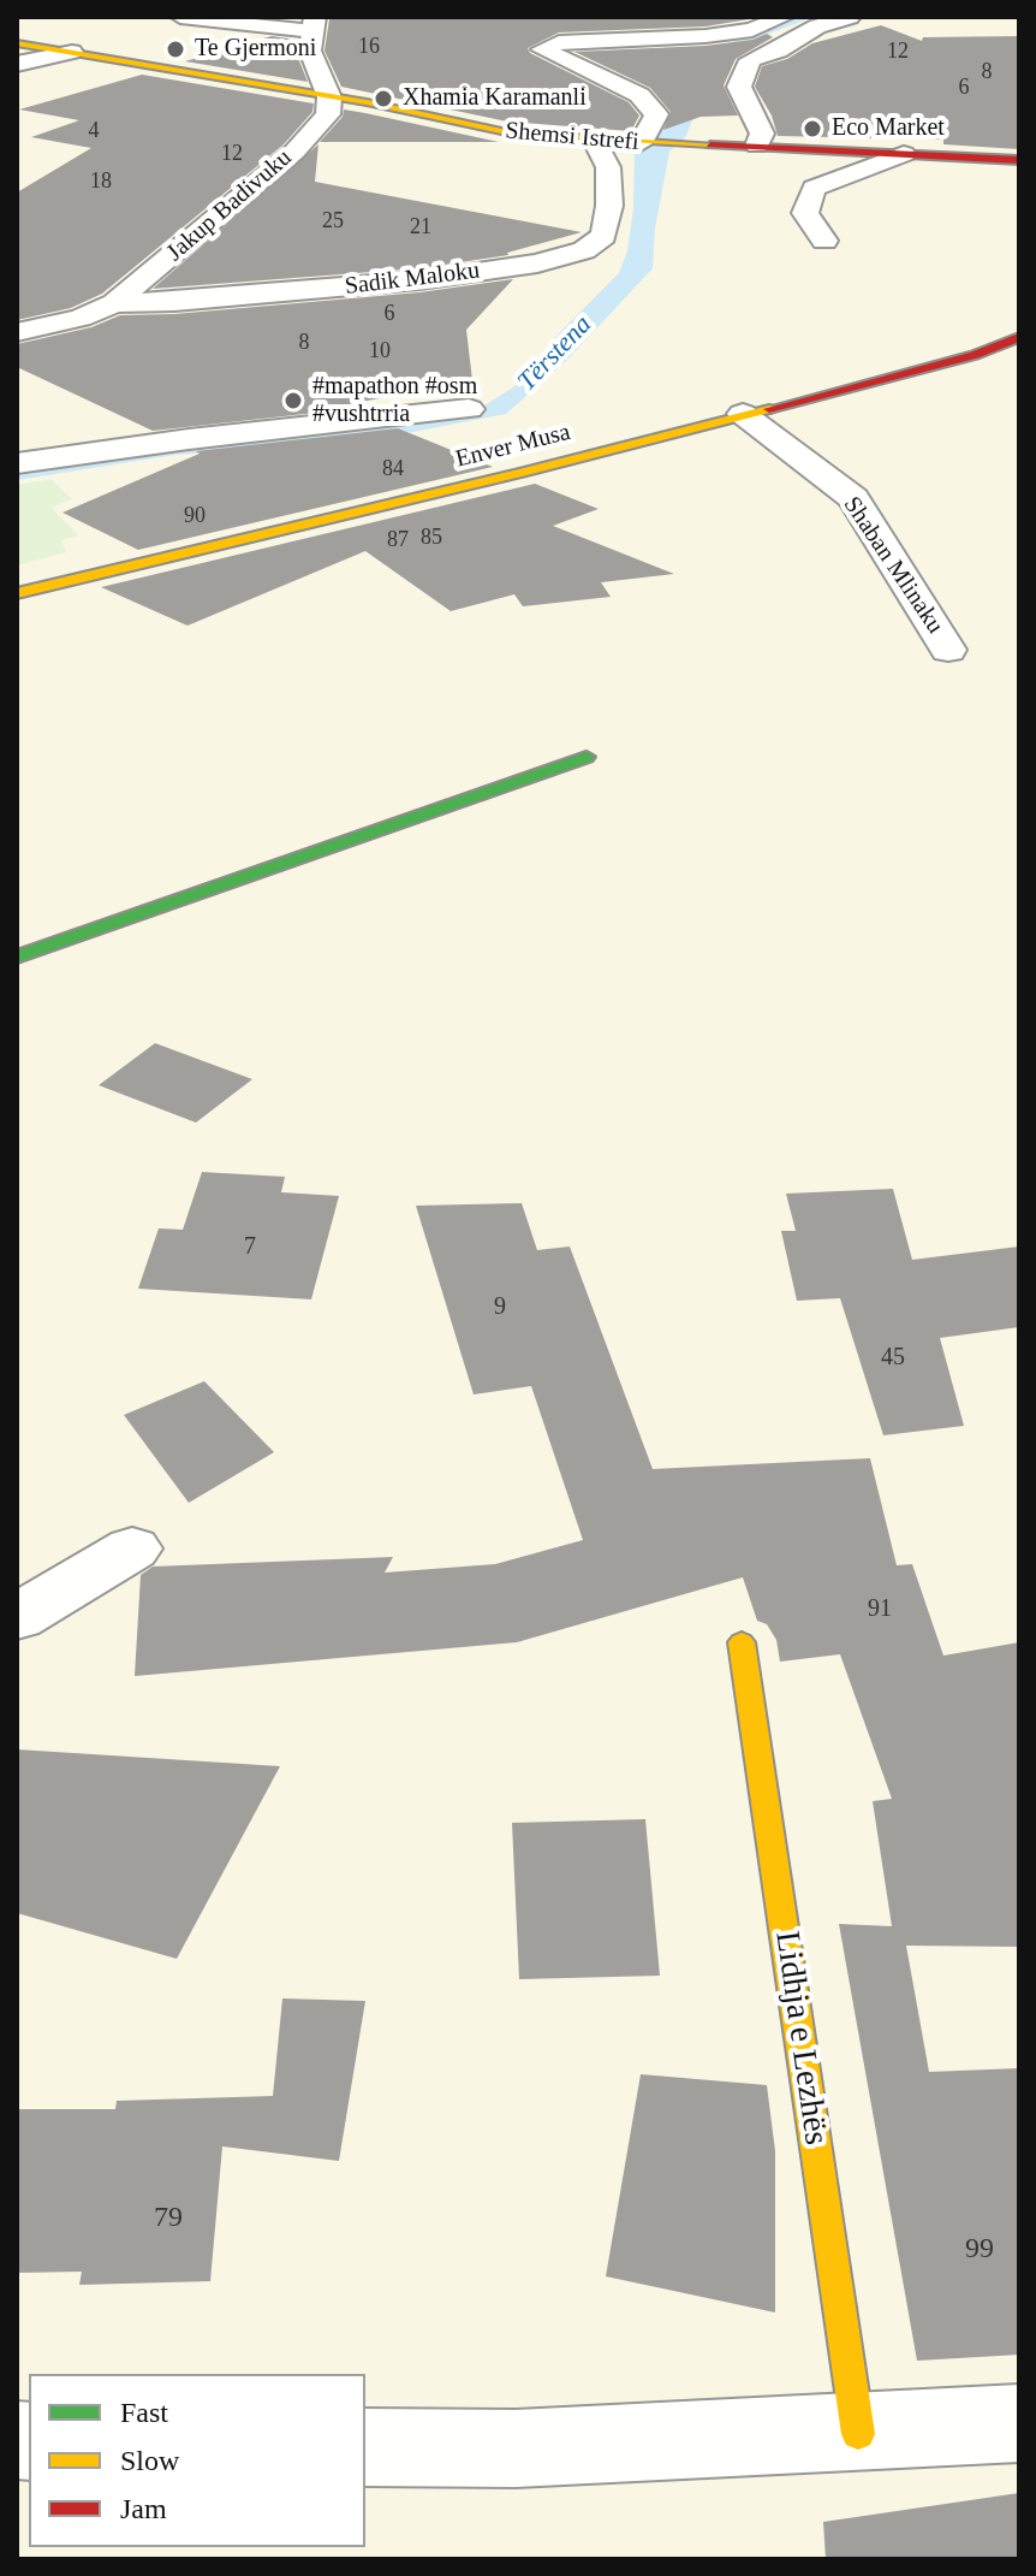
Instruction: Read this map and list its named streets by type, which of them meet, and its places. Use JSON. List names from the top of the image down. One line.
{"streets":{"street":["Shemsi Istrefi","Jakup Badivuku","Sadik Maloku","Enver Musa","Shaban Mlinaku","Lidhja e Lezhës"]},"crossings":[["Shemsi Istrefi","Jakup Badivuku"],["Shemsi Istrefi","Sadik Maloku"],["Jakup Badivuku","Sadik Maloku"],["Enver Musa","Shaban Mlinaku"]],"water":["Tërstena"],"places":["Te Gjermoni","Xhamia Karamanli","Eco Market","#mapathon #osm #vushtrria"],"house_numbers":["16","12","8","6","4","12","18","25","21","6","8","10","84","90","85","87","7","9","45","91","79","99"],"legend":["Fast","Slow","Jam"]}
